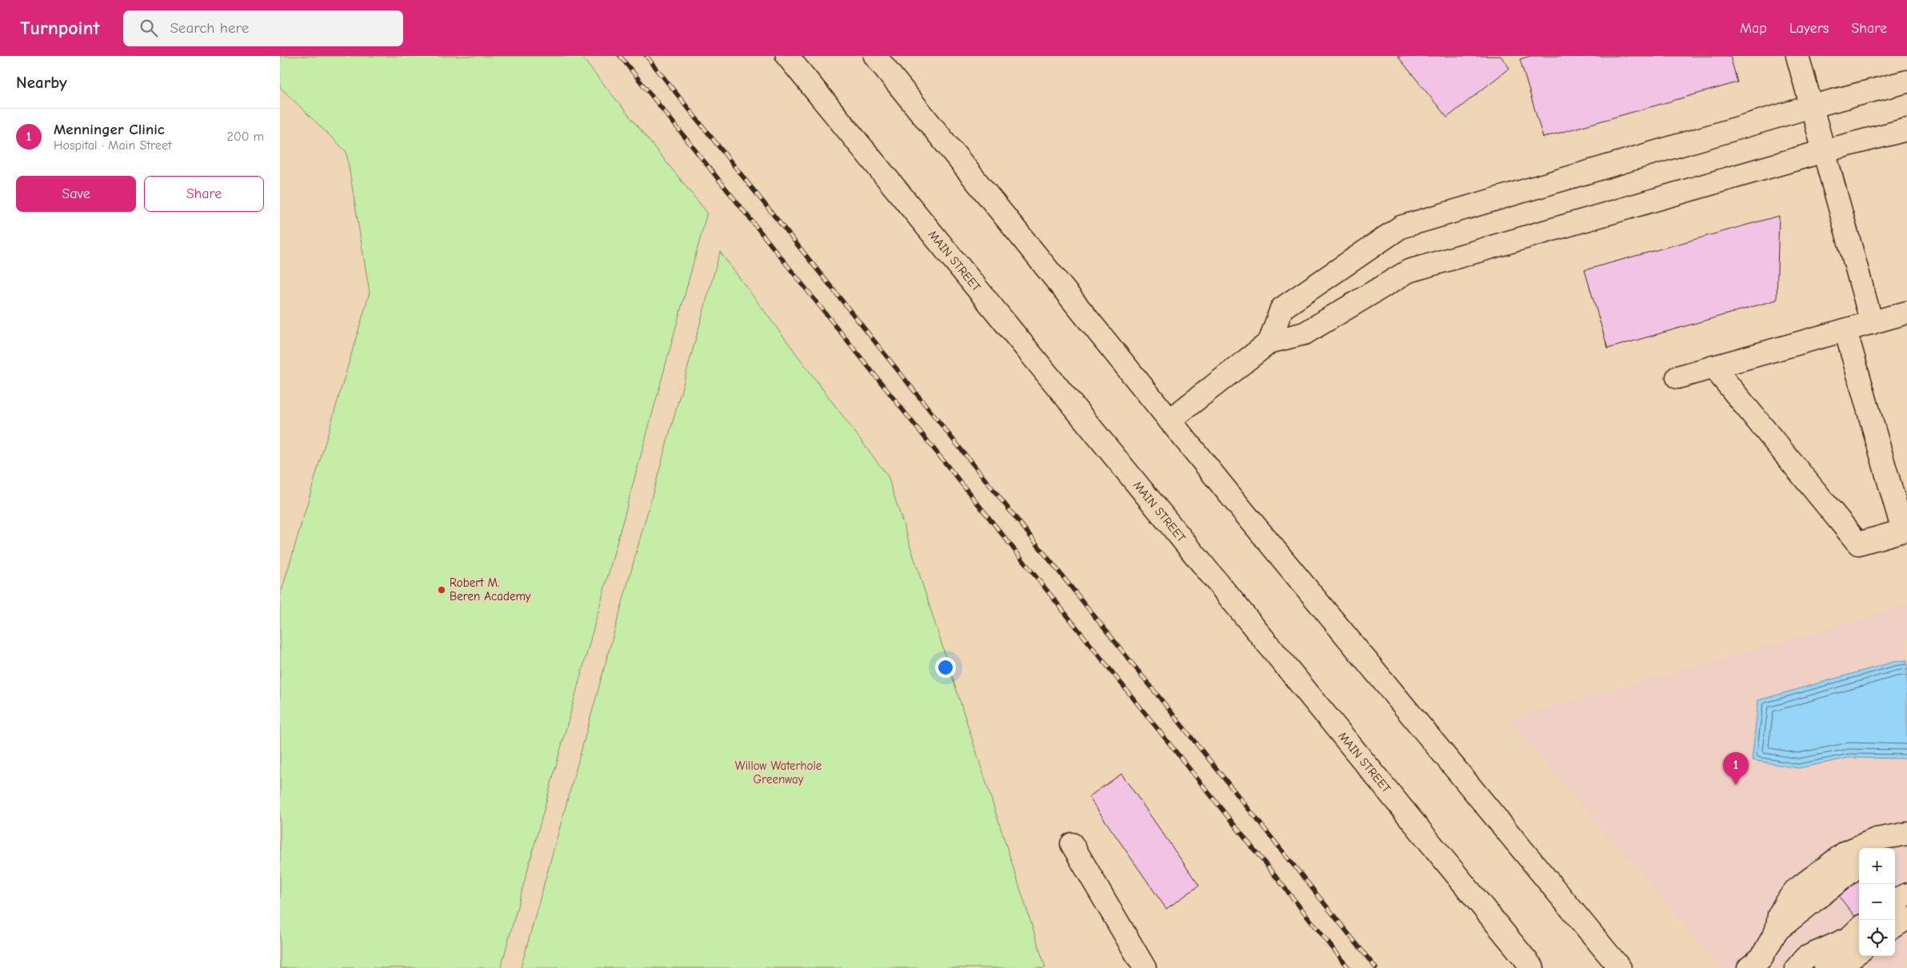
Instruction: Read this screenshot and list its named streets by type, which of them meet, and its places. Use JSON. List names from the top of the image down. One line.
{"streets":{"main road":["MAIN STREET"]},"parks":["Willow Waterhole Greenway"],"places":["Robert M. Beren Academy"],"page":{"header":"Turnpoint","search":"Search here","nav":["Map","Layers","Share"],"heading":"Nearby","list":[{"mark":"1","name":"Menninger Clinic","note":"Hospital · Main Street","value":"200 m"}],"buttons":["Save","Share"],"pins":"1","map_buttons":["+","−"]}}
